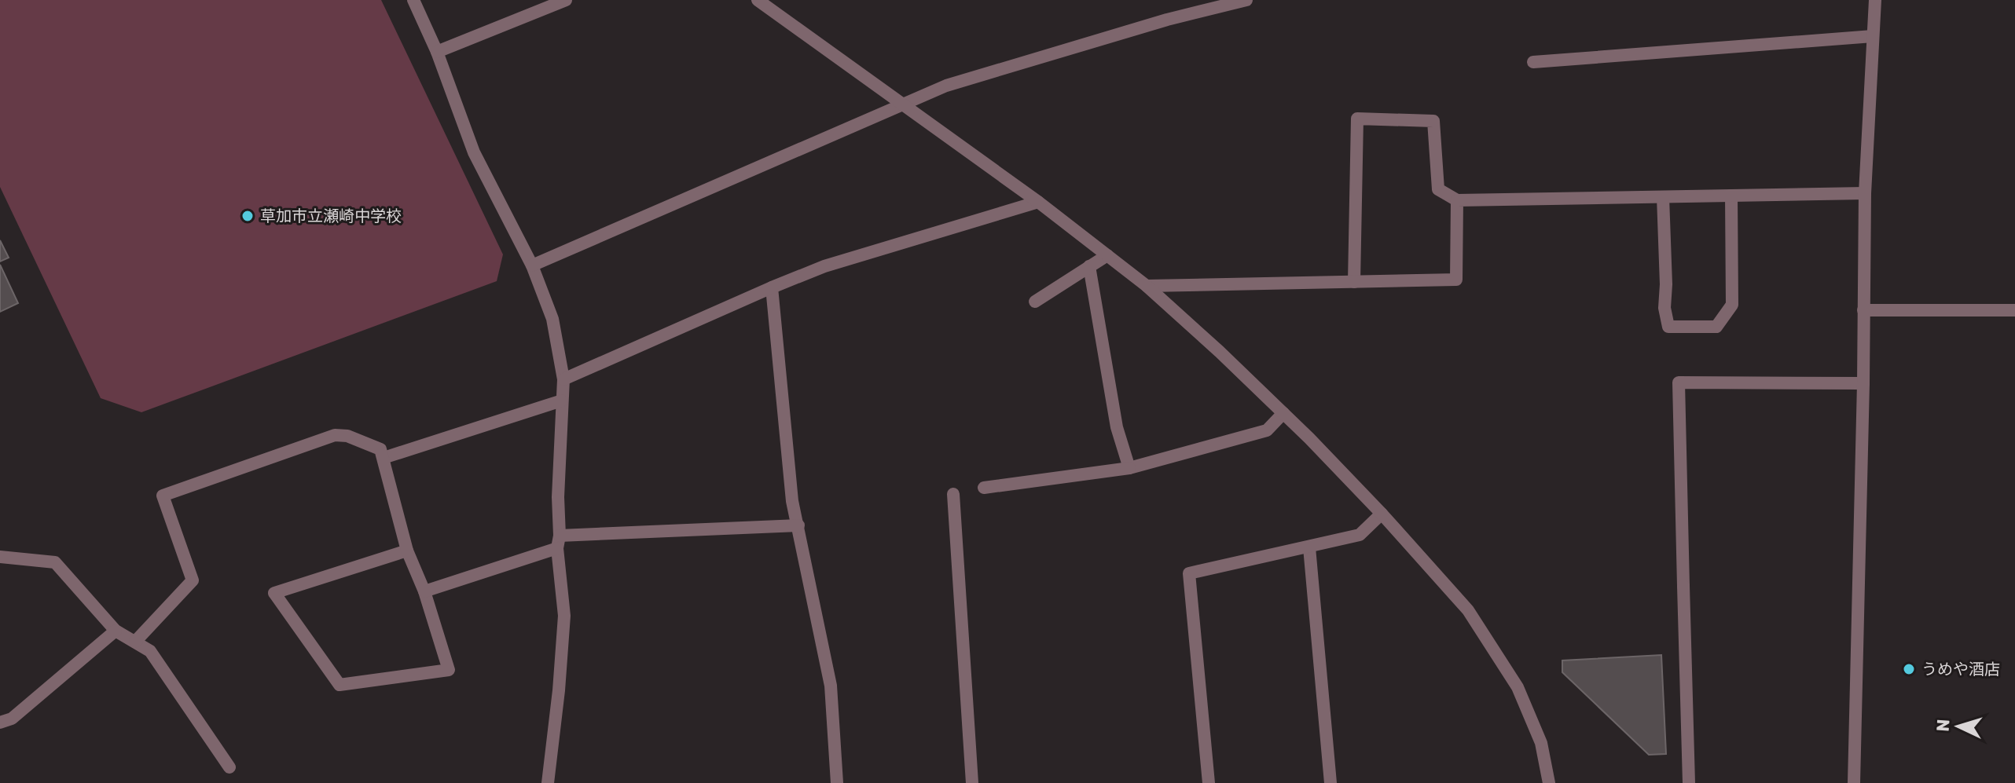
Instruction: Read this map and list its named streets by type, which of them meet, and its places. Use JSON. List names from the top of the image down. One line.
{"places":["草加市立瀬崎中学校","うめや酒店"],"north":"left"}
